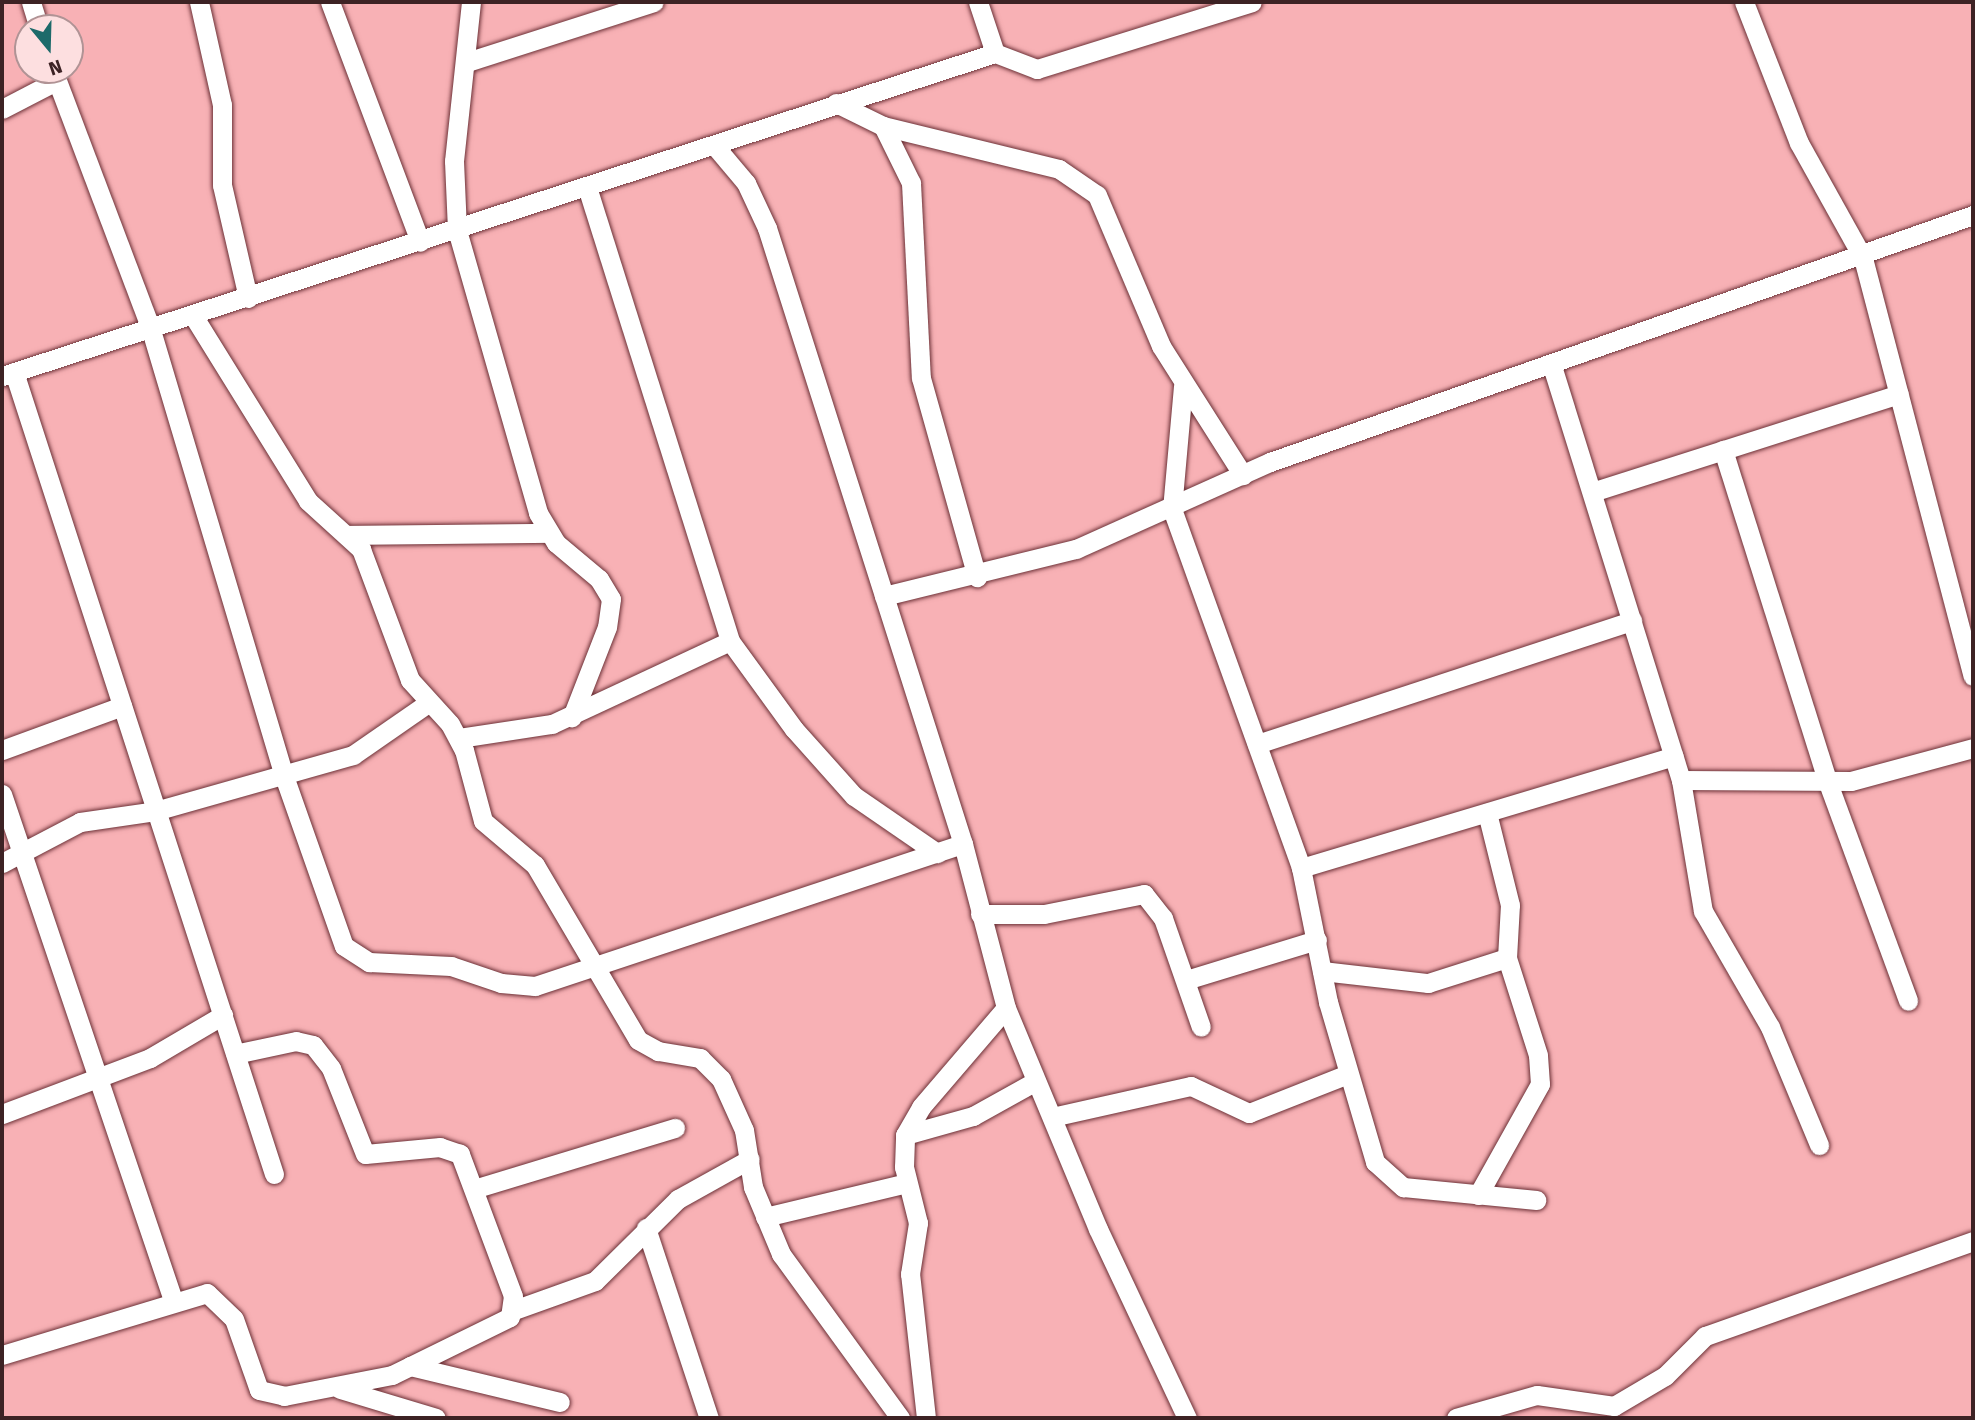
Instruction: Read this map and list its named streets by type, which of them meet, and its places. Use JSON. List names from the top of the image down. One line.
{"north":"bottom"}
